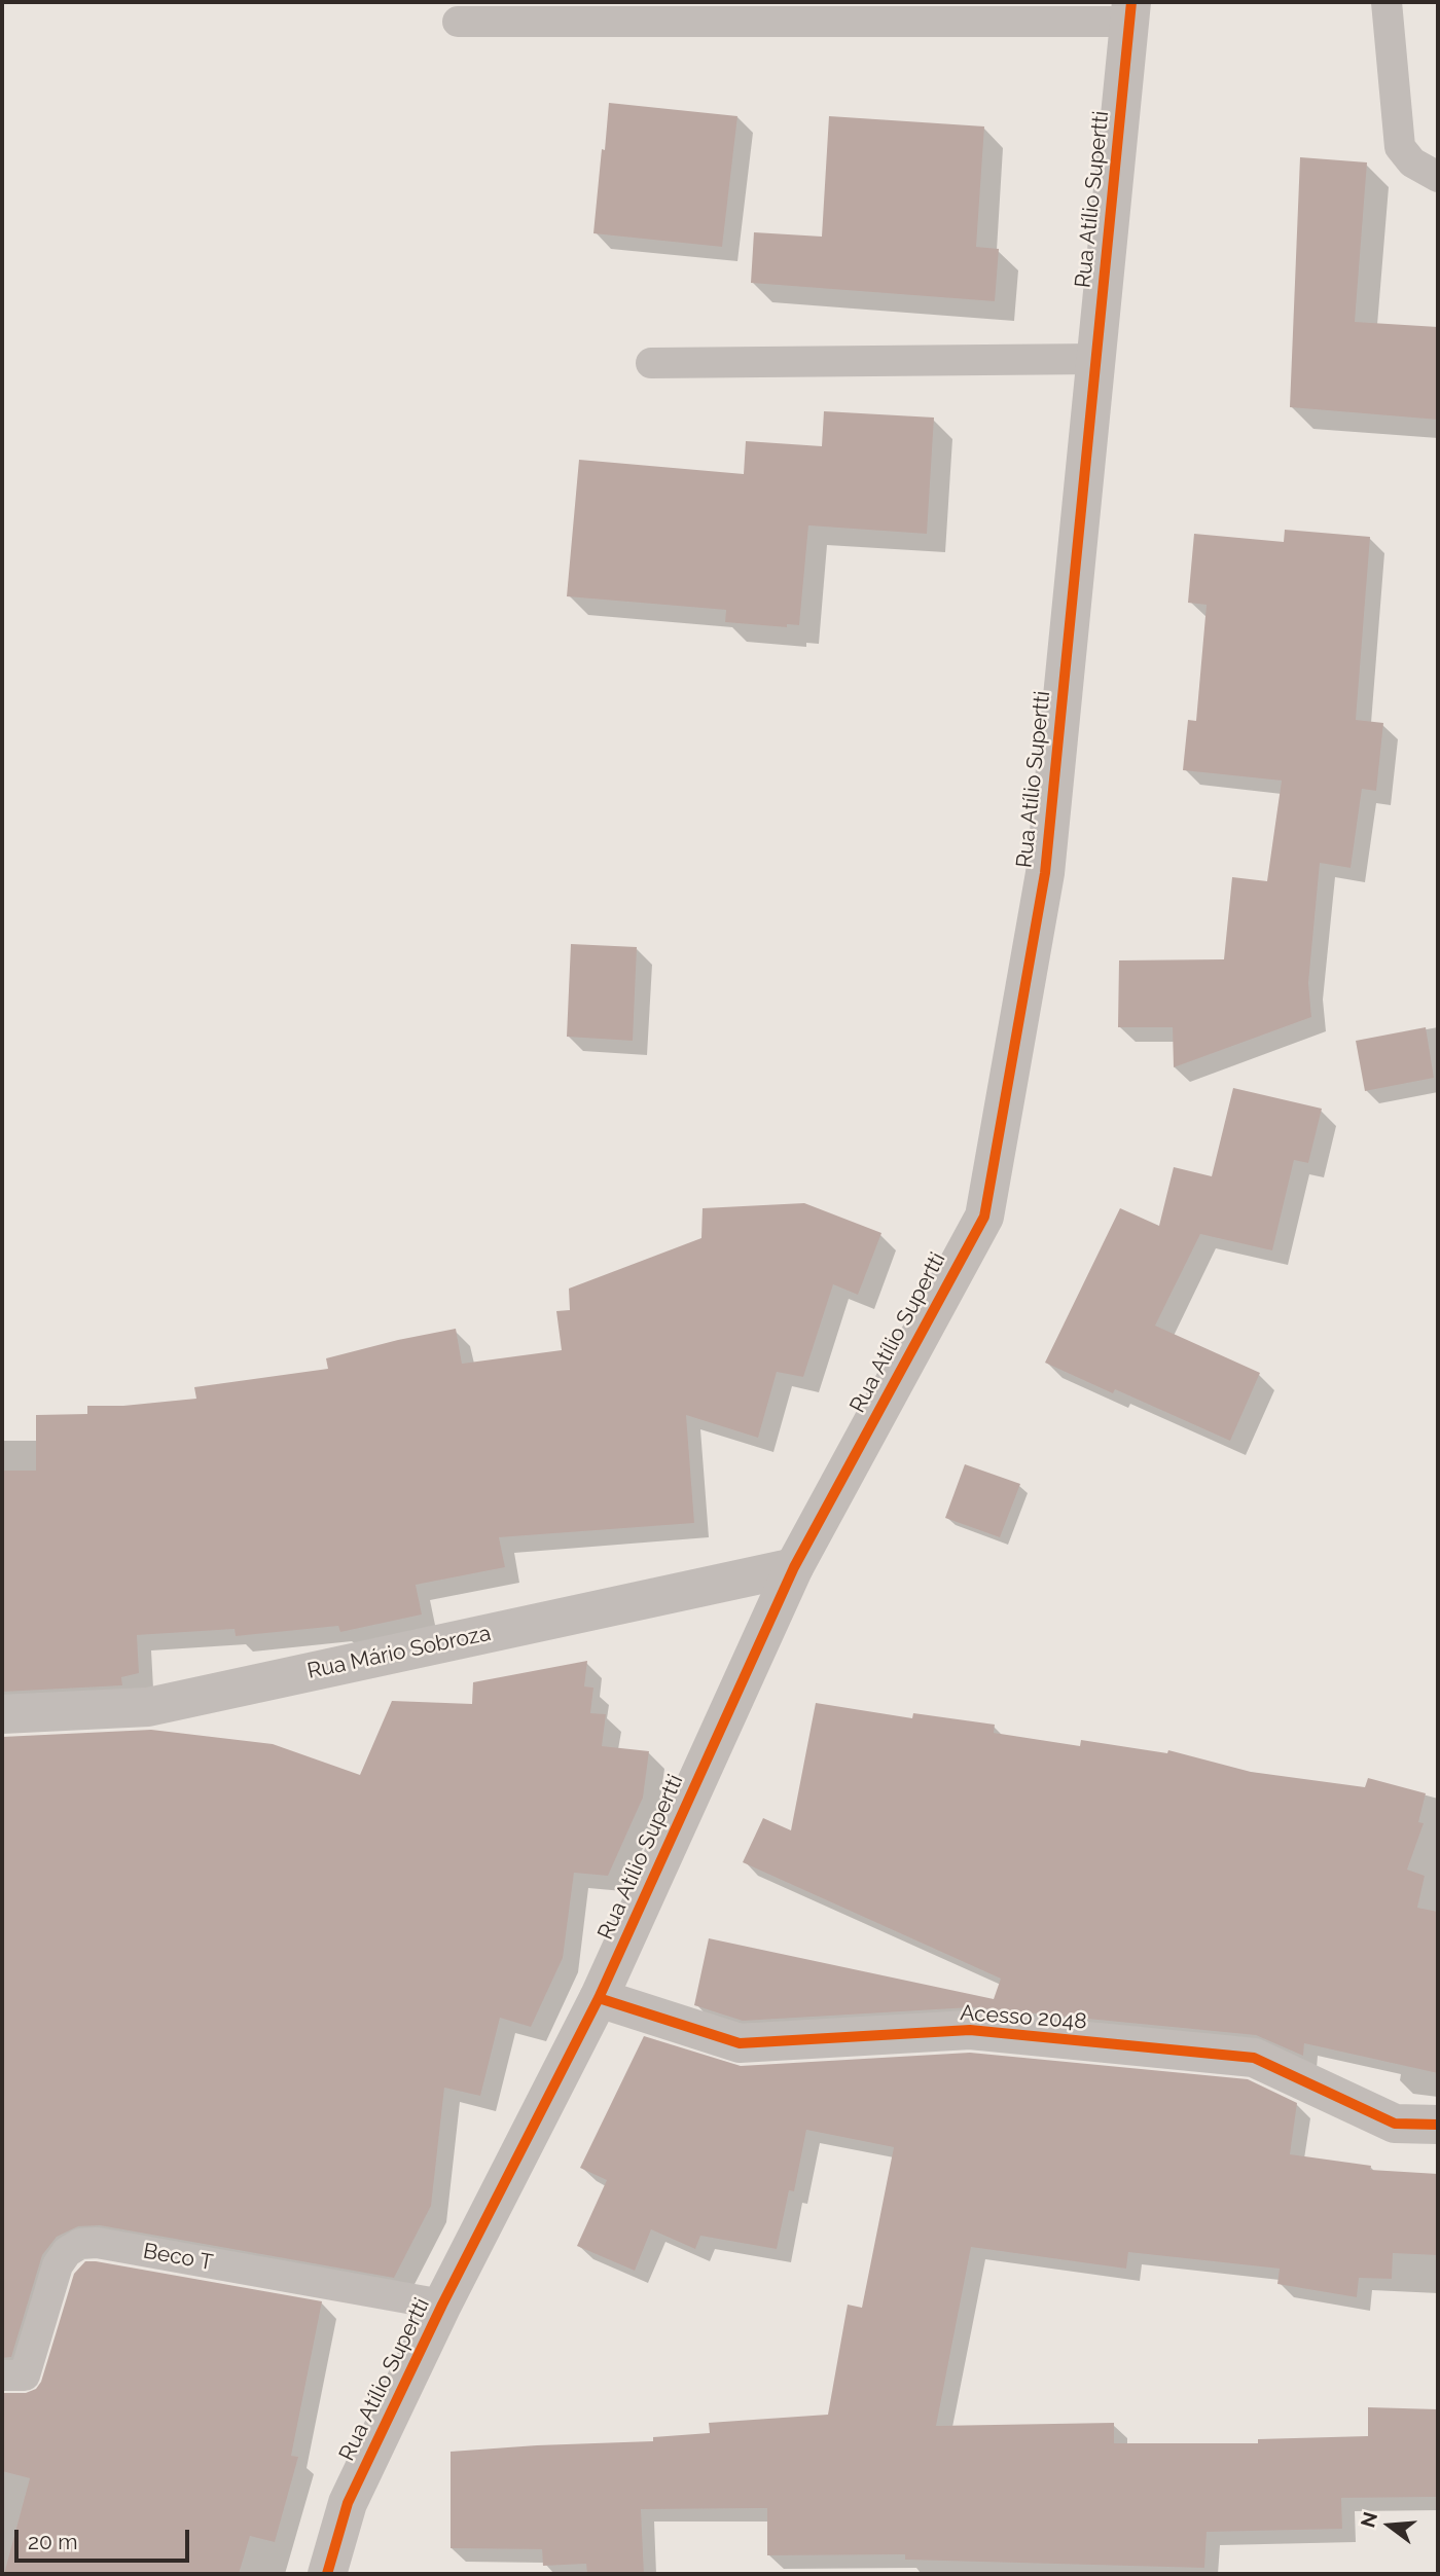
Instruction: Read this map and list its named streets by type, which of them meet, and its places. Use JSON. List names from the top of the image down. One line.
{"streets":{"street":["Rua Atílio Supertti","Rua Mário Sobroza","Acesso 2048"],"lane":["Beco T"]},"crossings":[["Rua Atílio Supertti","Rua Mário Sobroza"],["Rua Atílio Supertti","Acesso 2048"],["Rua Atílio Supertti","Beco T"]],"scale_bar":"20 m","north":"left"}
